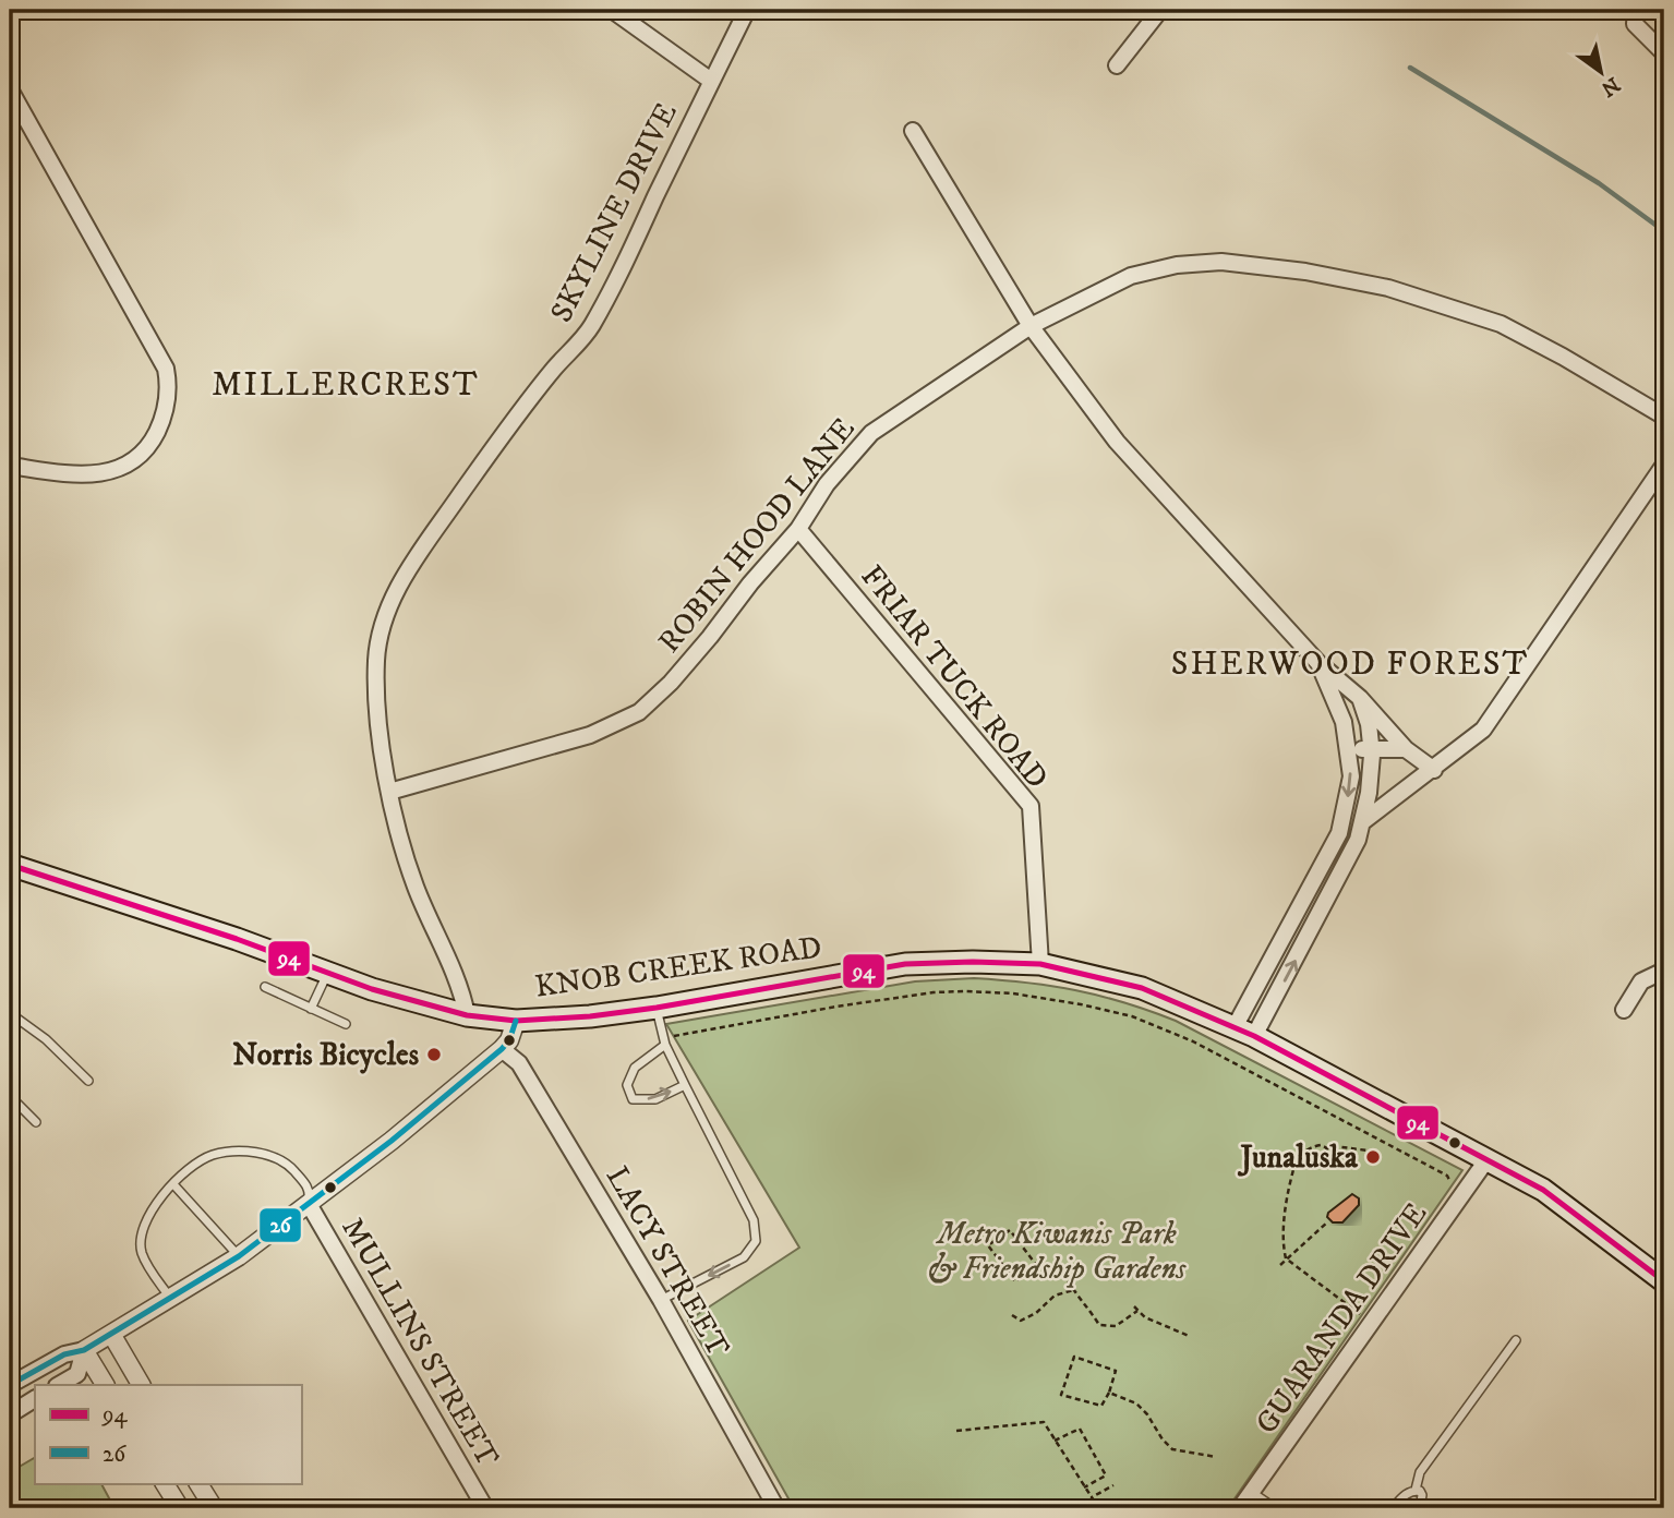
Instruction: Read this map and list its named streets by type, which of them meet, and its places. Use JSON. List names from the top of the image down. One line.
{"streets":{"main road":["KNOB CREEK ROAD"],"street":["SKYLINE DRIVE","ROBIN HOOD LANE","FRIAR TUCK ROAD","LACY STREET","GUARANDA DRIVE","MULLINS STREET"]},"crossings":[["SKYLINE DRIVE","ROBIN HOOD LANE"],["SKYLINE DRIVE","KNOB CREEK ROAD"],["ROBIN HOOD LANE","FRIAR TUCK ROAD"],["FRIAR TUCK ROAD","KNOB CREEK ROAD"],["KNOB CREEK ROAD","GUARANDA DRIVE"]],"districts":["MILLERCREST","SHERWOOD FOREST"],"parks":["Metro Kiwanis Park & Friendship Gardens"],"places":["Norris Bicycles","Junaluska"],"lines":["transit line 94","transit line 26"],"legend":["94","26"],"north":"bottom right"}
